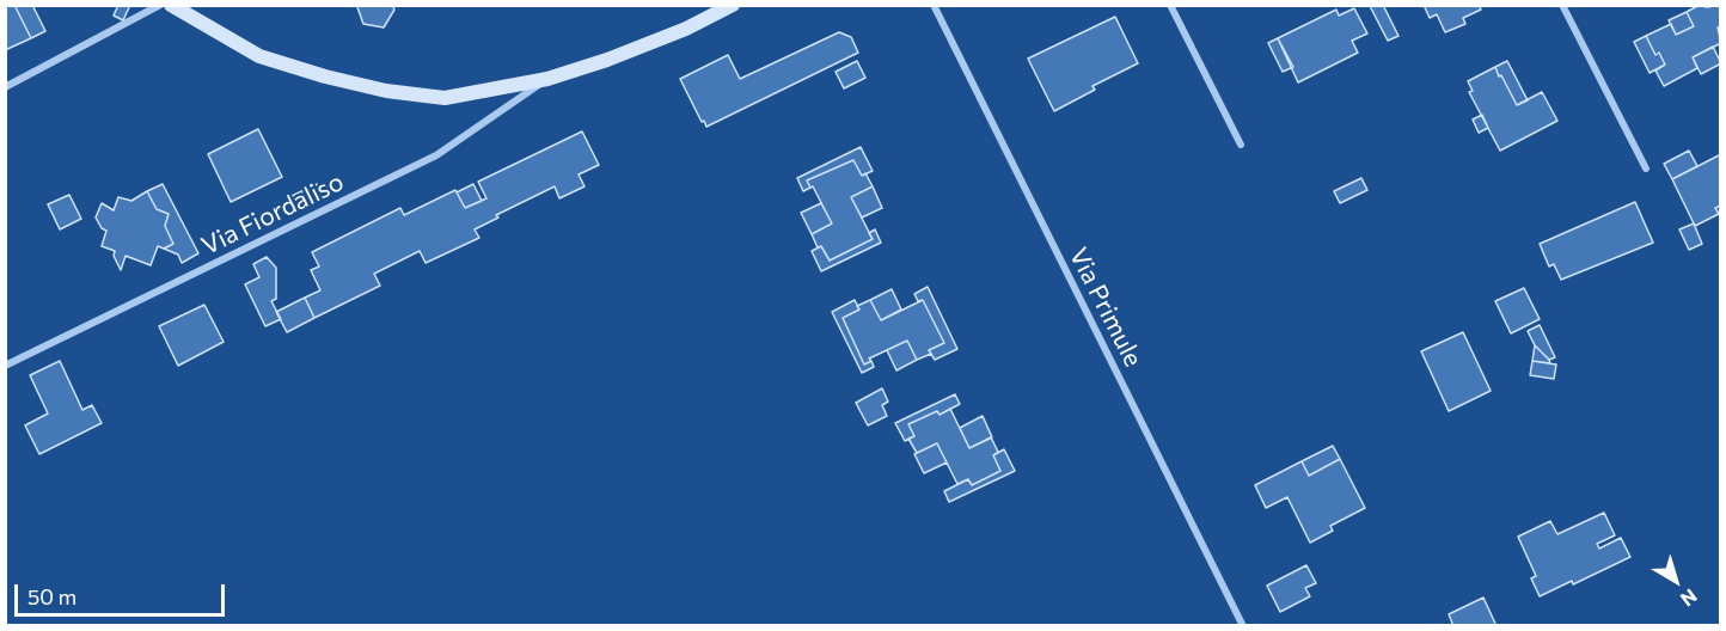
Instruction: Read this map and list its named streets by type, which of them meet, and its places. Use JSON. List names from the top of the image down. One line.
{"streets":{"street":["Via Fiordaliso","Via Primule"]},"scale_bar":"50 m","north":"bottom right"}
